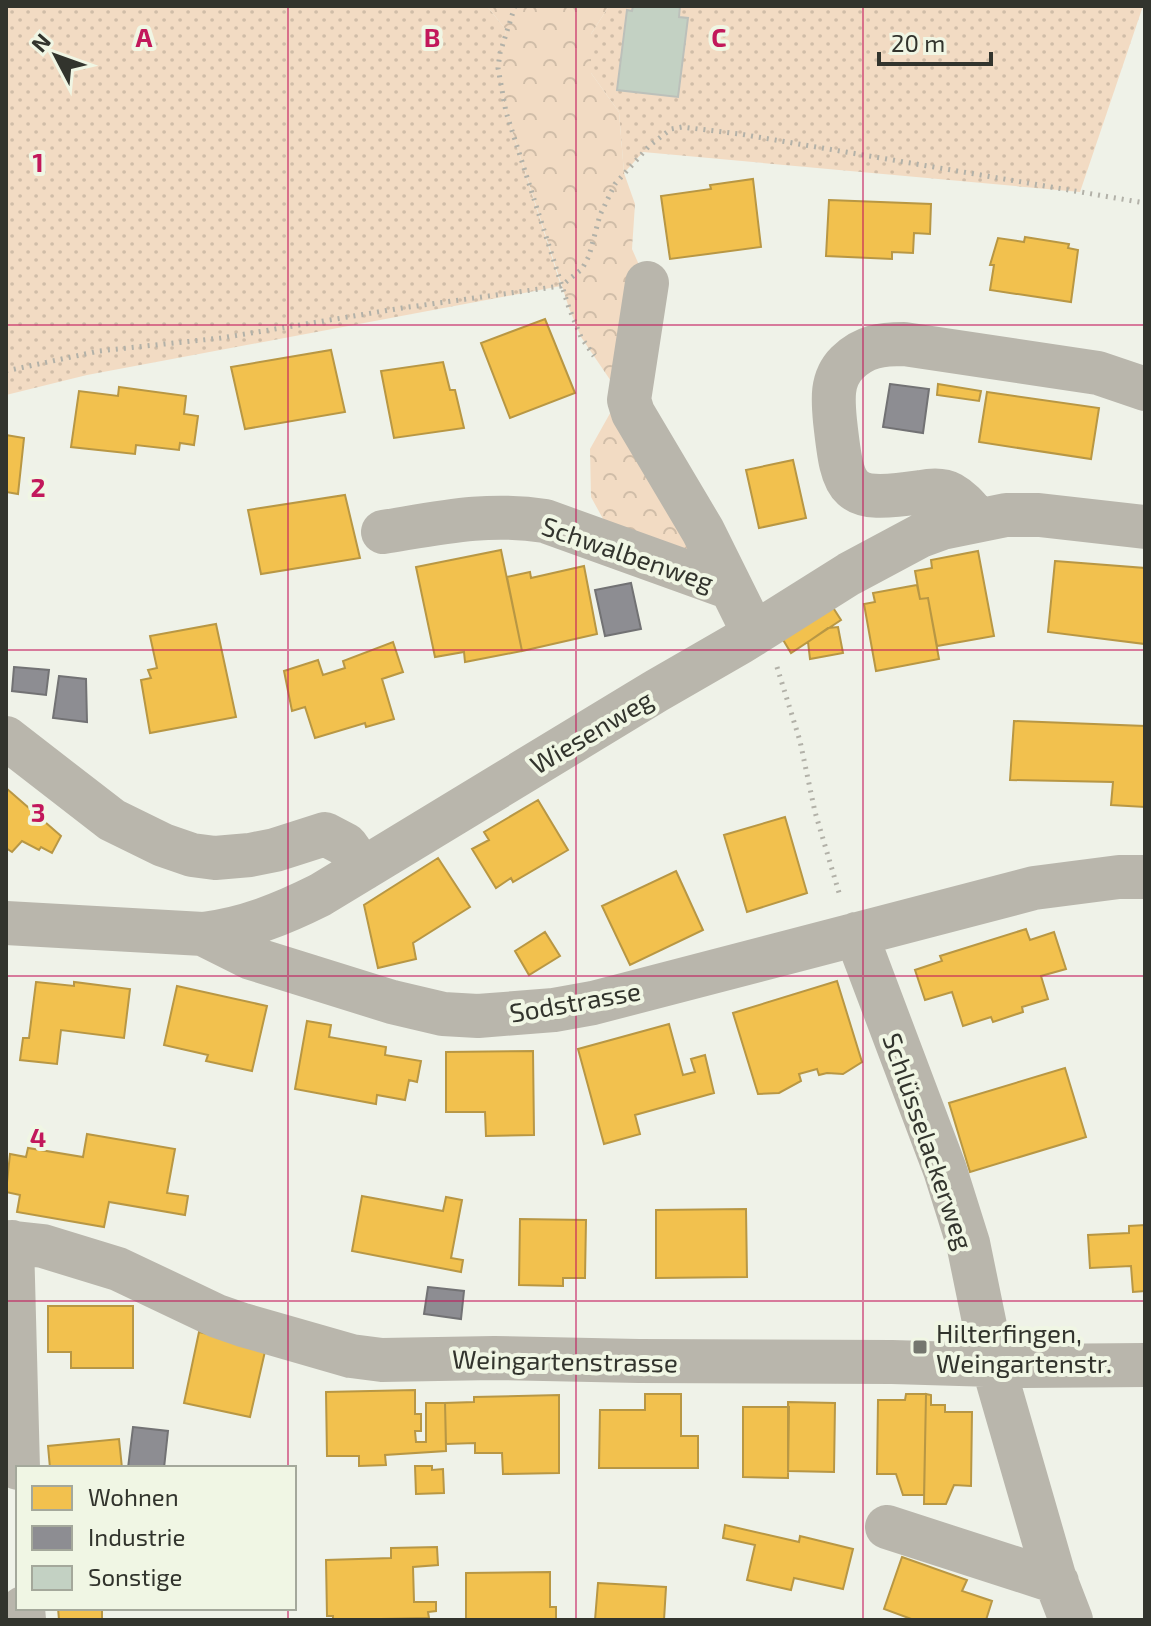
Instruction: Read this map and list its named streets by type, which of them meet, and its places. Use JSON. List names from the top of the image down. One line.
{"streets":{"street":["Schwalbenweg","Wiesenweg","Sodstrasse","Schlüsselackerweg","Weingartenstrasse"]},"crossings":[["Schwalbenweg","Wiesenweg"],["Wiesenweg","Sodstrasse"],["Sodstrasse","Schlüsselackerweg"],["Schlüsselackerweg","Weingartenstrasse"]],"places":{"transit":["Hilterfingen, Weingartenstr."]},"legend":["Wohnen","Industrie","Sonstige"],"scale_bar":"20 m","north":"top left","grid":{"columns":["A","B","C"],"rows":["1","2","3","4"]}}
